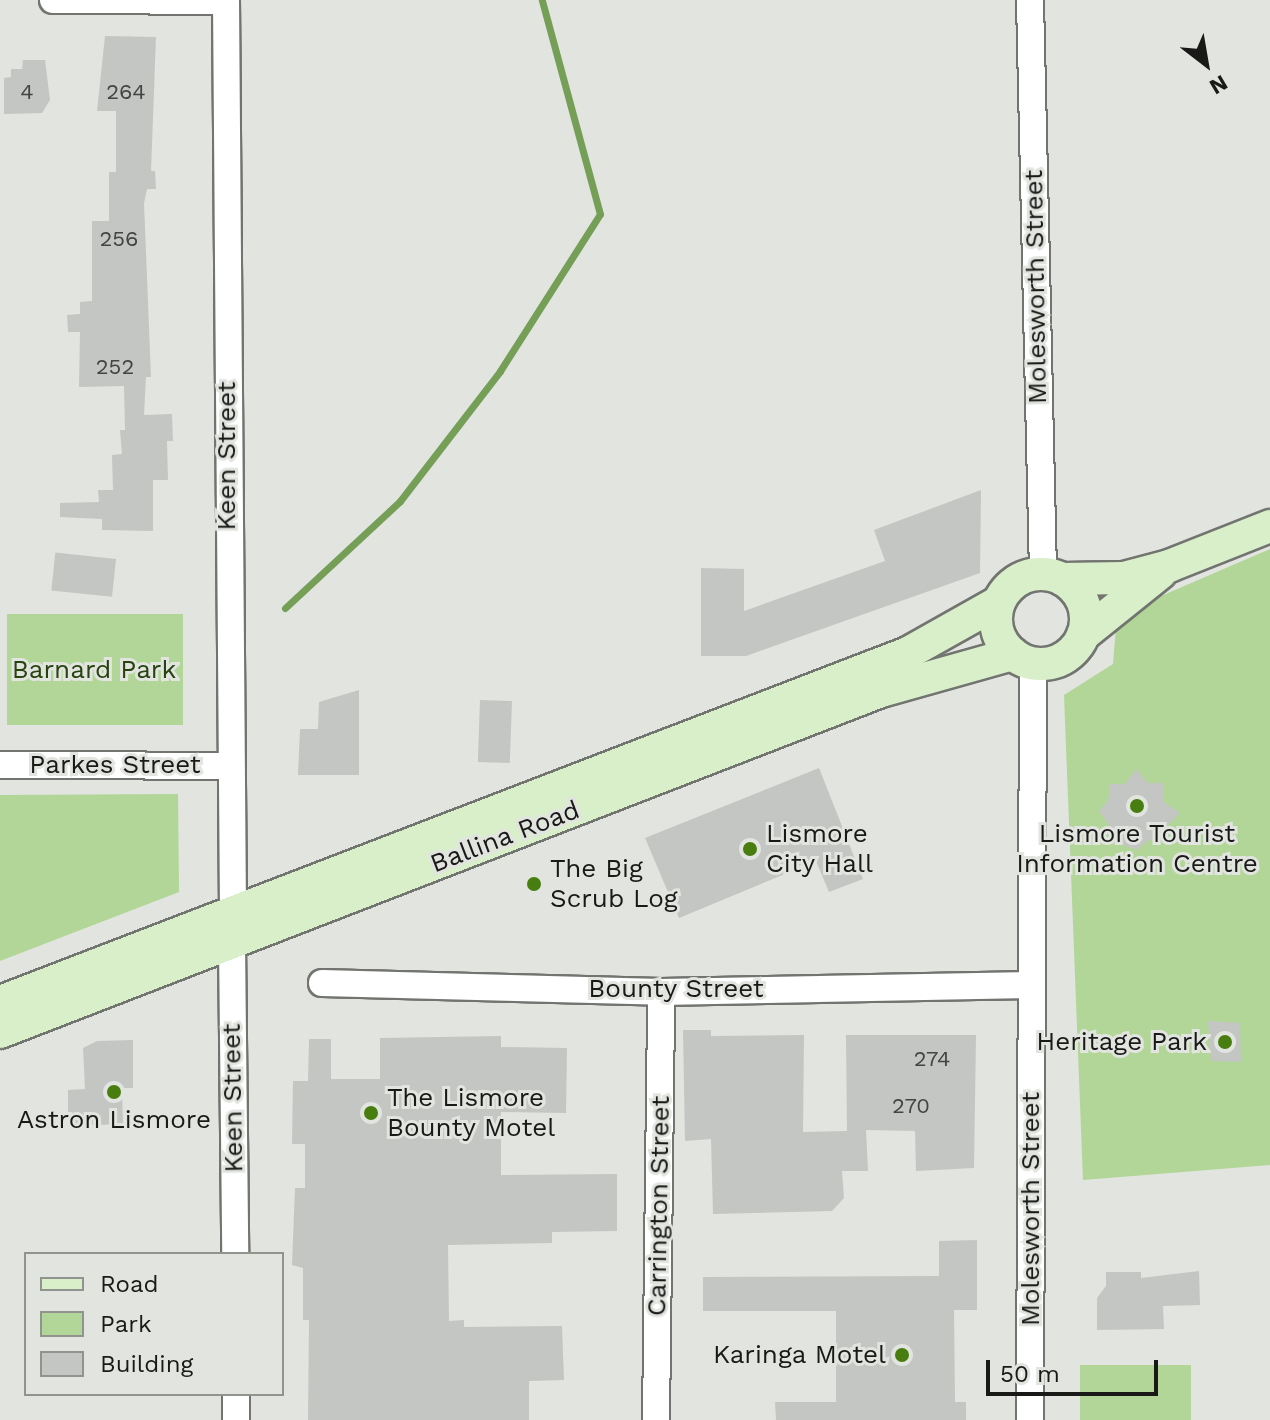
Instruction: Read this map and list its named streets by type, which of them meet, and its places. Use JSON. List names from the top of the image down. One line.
{"streets":{"main road":["Ballina Road"],"street":["Molesworth Street","Keen Street","Parkes Street","Bounty Street","Carrington Street"]},"crossings":[["Molesworth Street","Ballina Road"],["Molesworth Street","Bounty Street"],["Keen Street","Parkes Street"],["Keen Street","Ballina Road"],["Bounty Street","Carrington Street"]],"parks":["Barnard Park"],"places":["Lismore Tourist Information Centre","Lismore City Hall","The Big Scrub Log","Heritage Park","Astron Lismore","The Lismore Bounty Motel","Karinga Motel"],"house_numbers":["4","264","256","252","274","270"],"legend":["Road","Park","Building"],"scale_bar":"50 m","north":"bottom right"}
